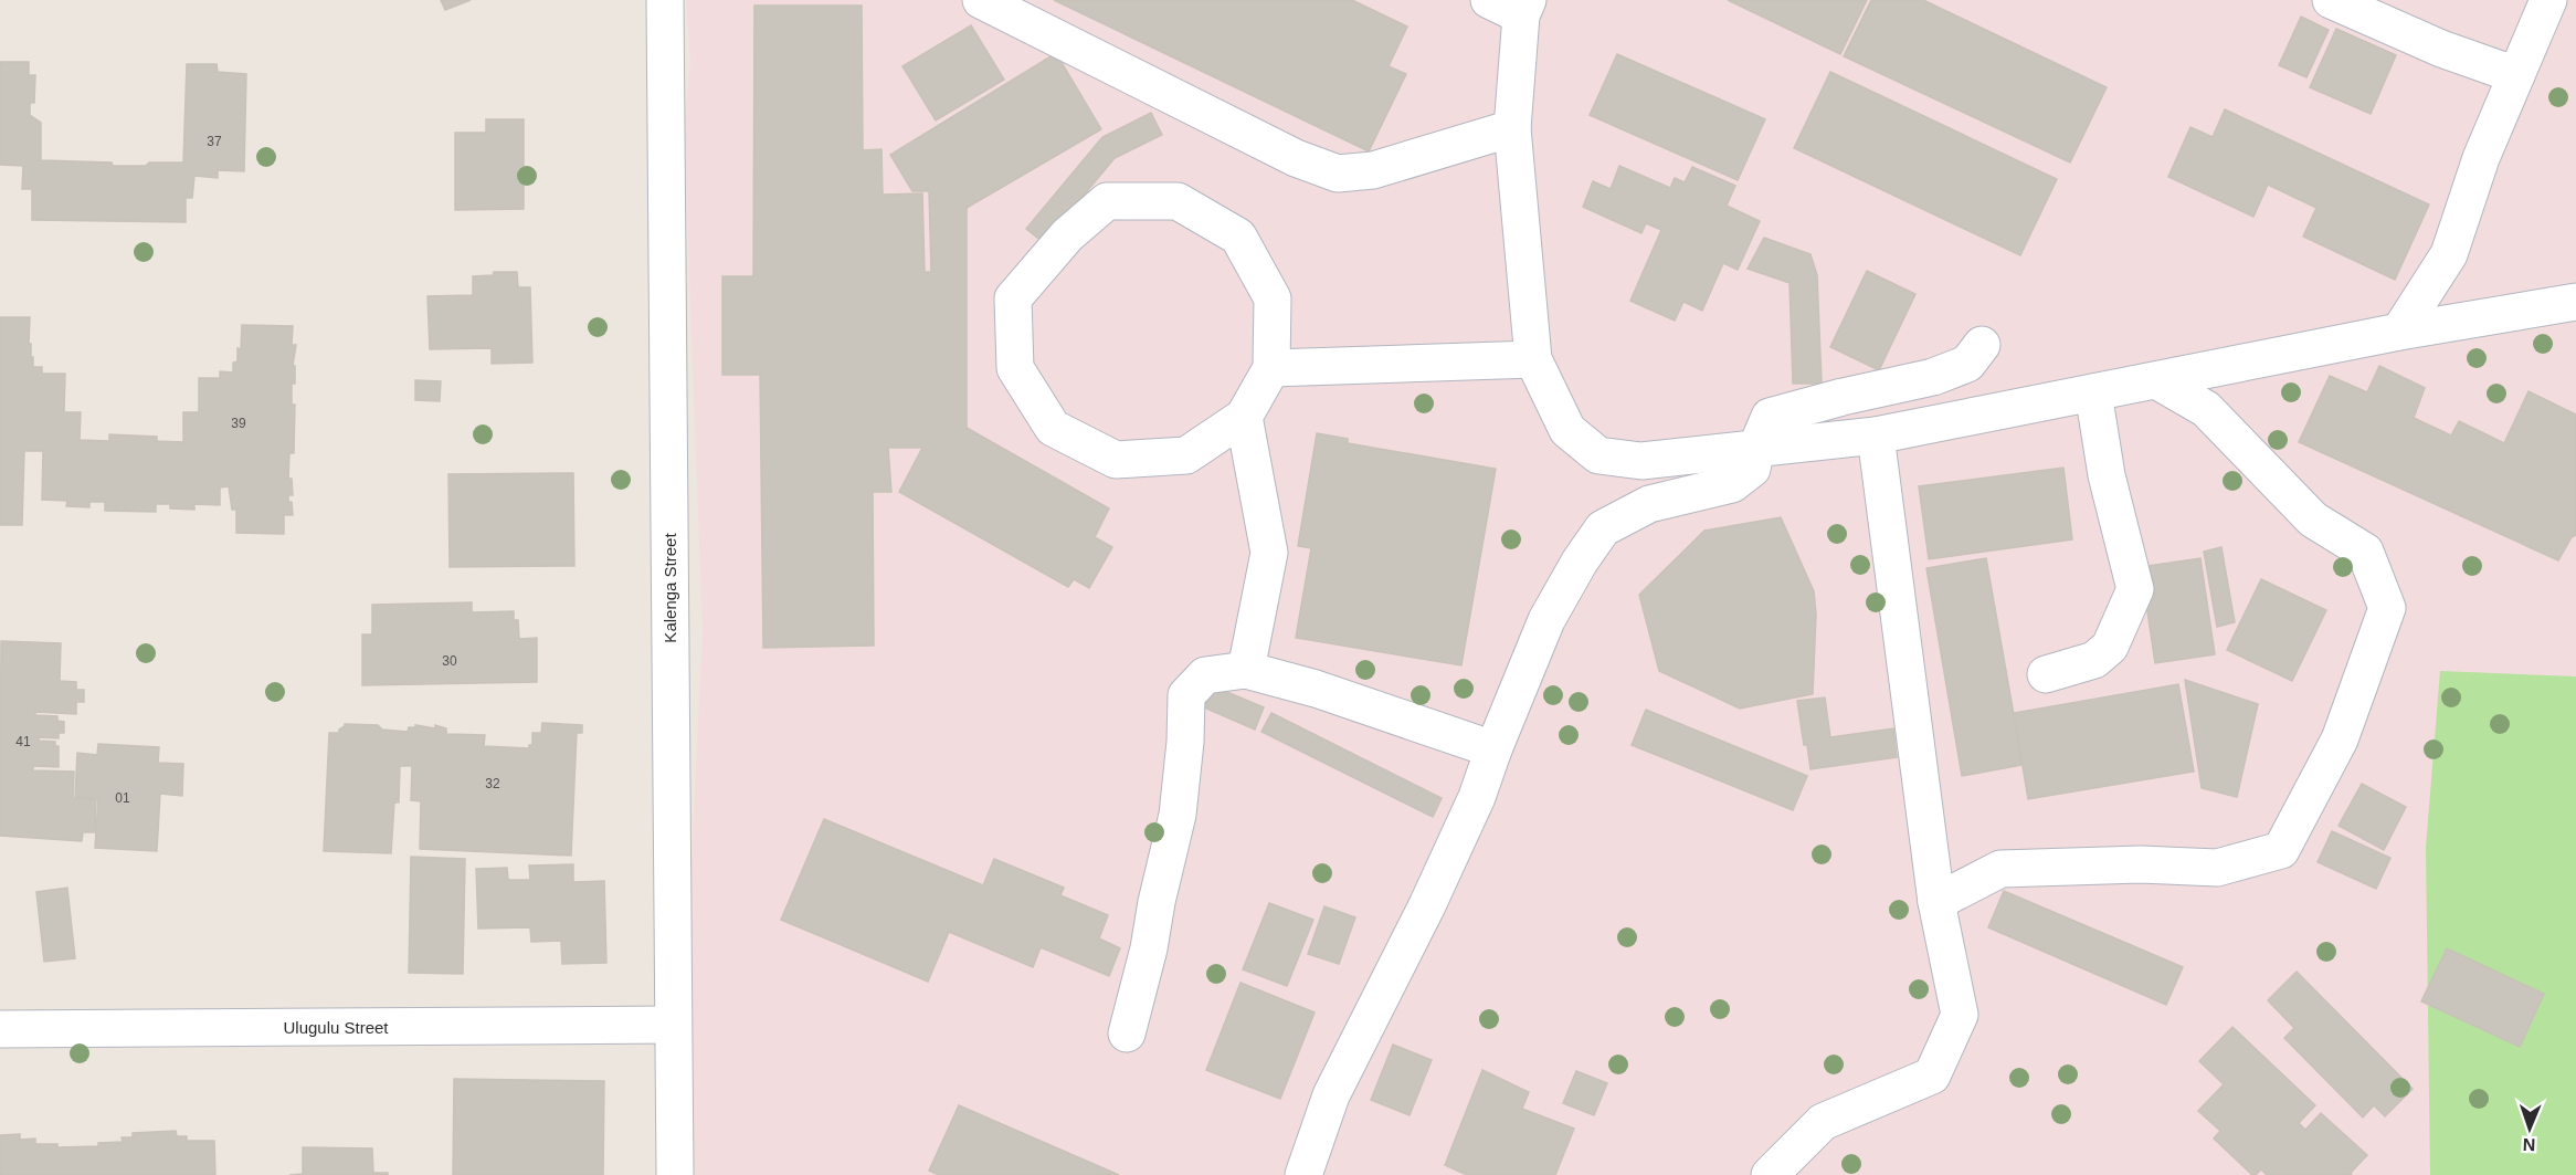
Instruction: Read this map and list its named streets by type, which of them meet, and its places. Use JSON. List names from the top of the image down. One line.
{"streets":{"street":["Kalenga Street","Ulugulu Street"]},"crossings":[["Kalenga Street","Ulugulu Street"]],"house_numbers":["37","39","30","41","32","01"],"north":"bottom"}
